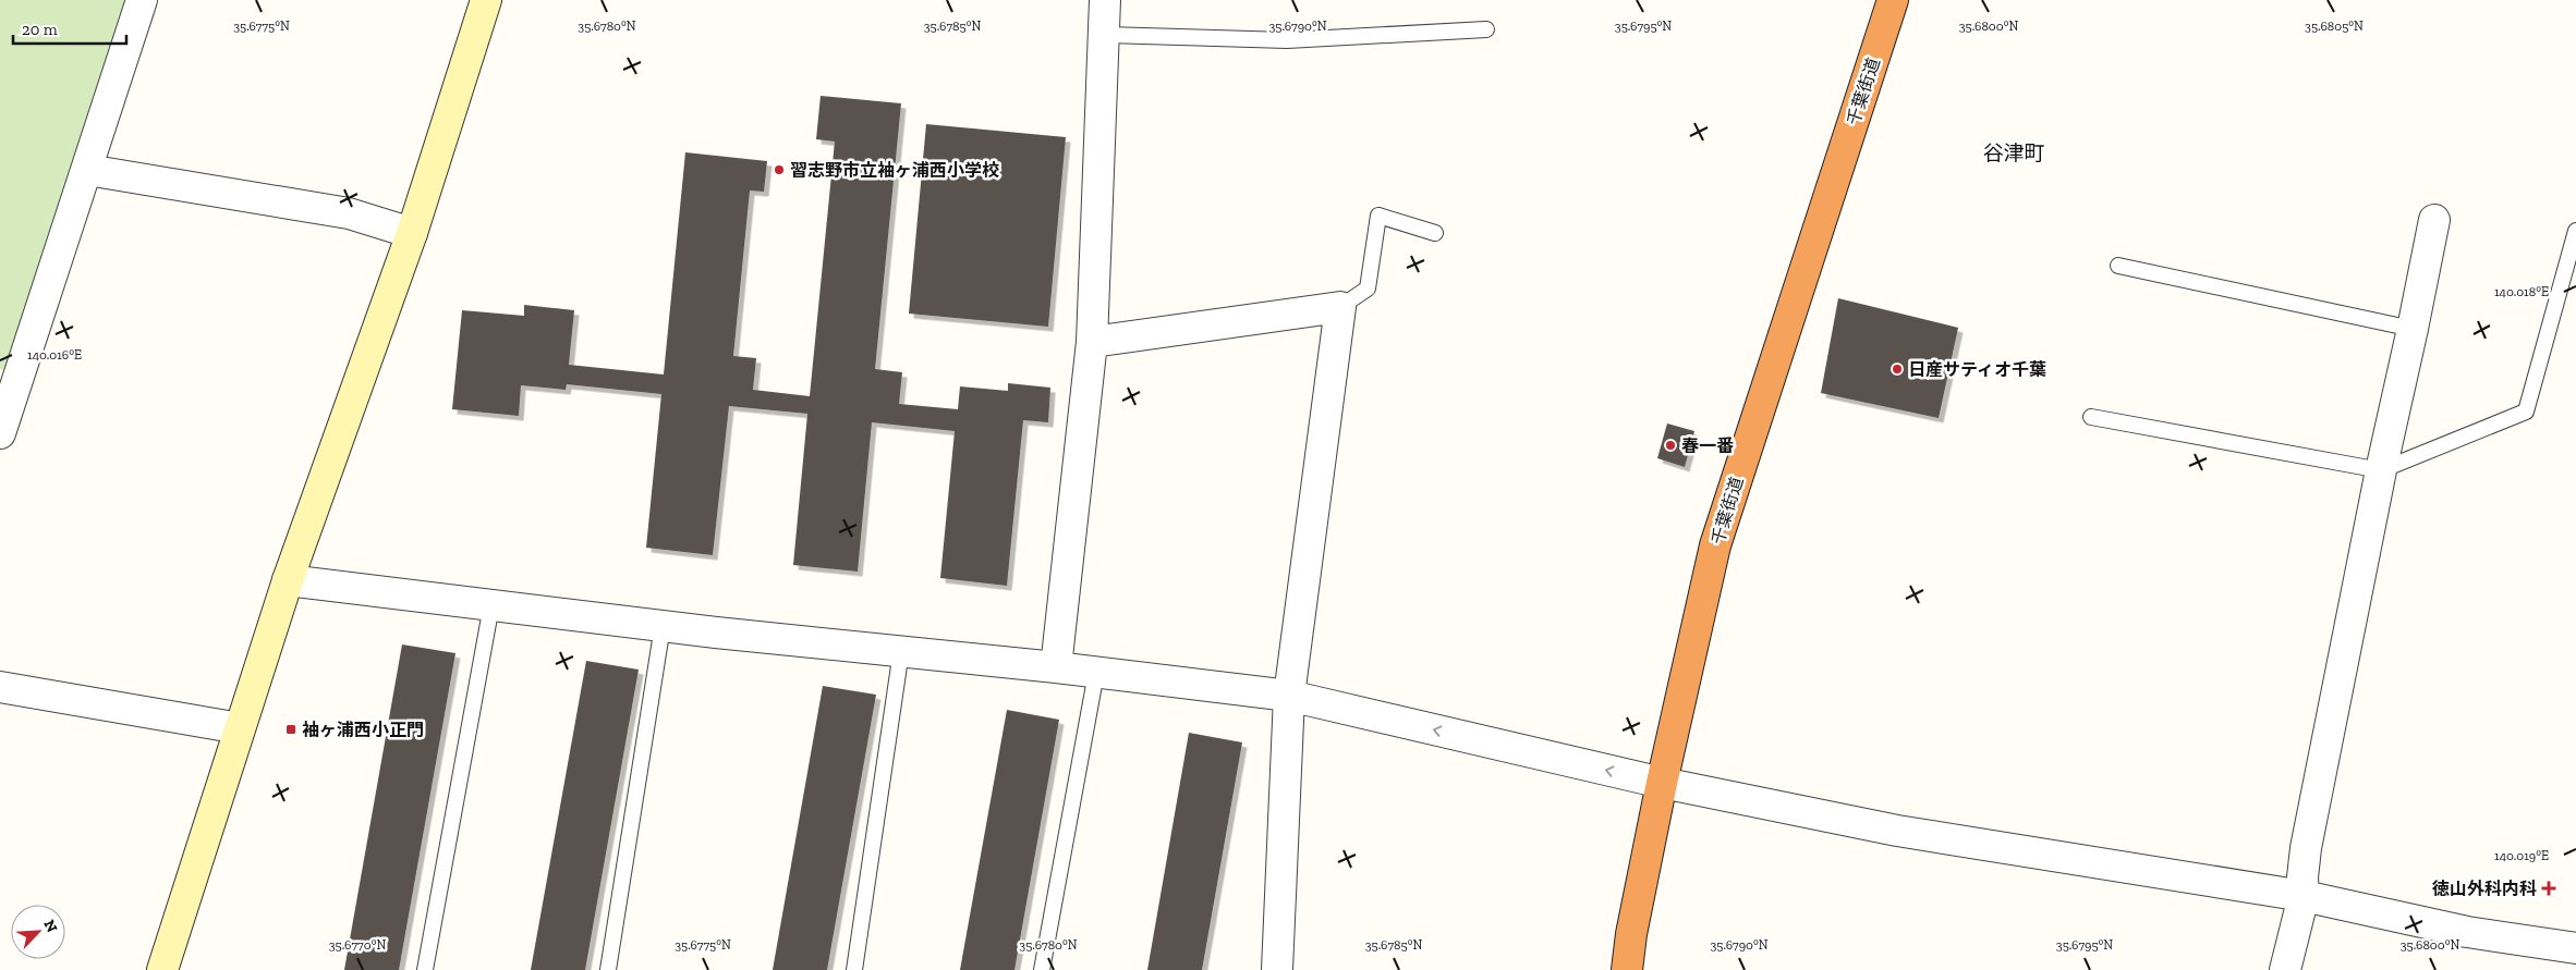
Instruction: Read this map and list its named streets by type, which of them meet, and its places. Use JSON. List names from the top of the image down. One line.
{"streets":{"highway":["千葉街道"]},"districts":["谷津町"],"places":{"other":["習志野市立袖ヶ浦西小学校","日産サティオ千葉","春一番"],"transit":["袖ヶ浦西小正門"],"health":["徳山外科内科"]},"scale_bar":"20 m","north":"top right","coordinates":["35.6775°N","35.6780°N","35.6785°N","35.6790°N","35.6795°N","35.6800°N","35.6805°N","140.018°E","140.016°E","140.019°E","35.6770°N"]}
